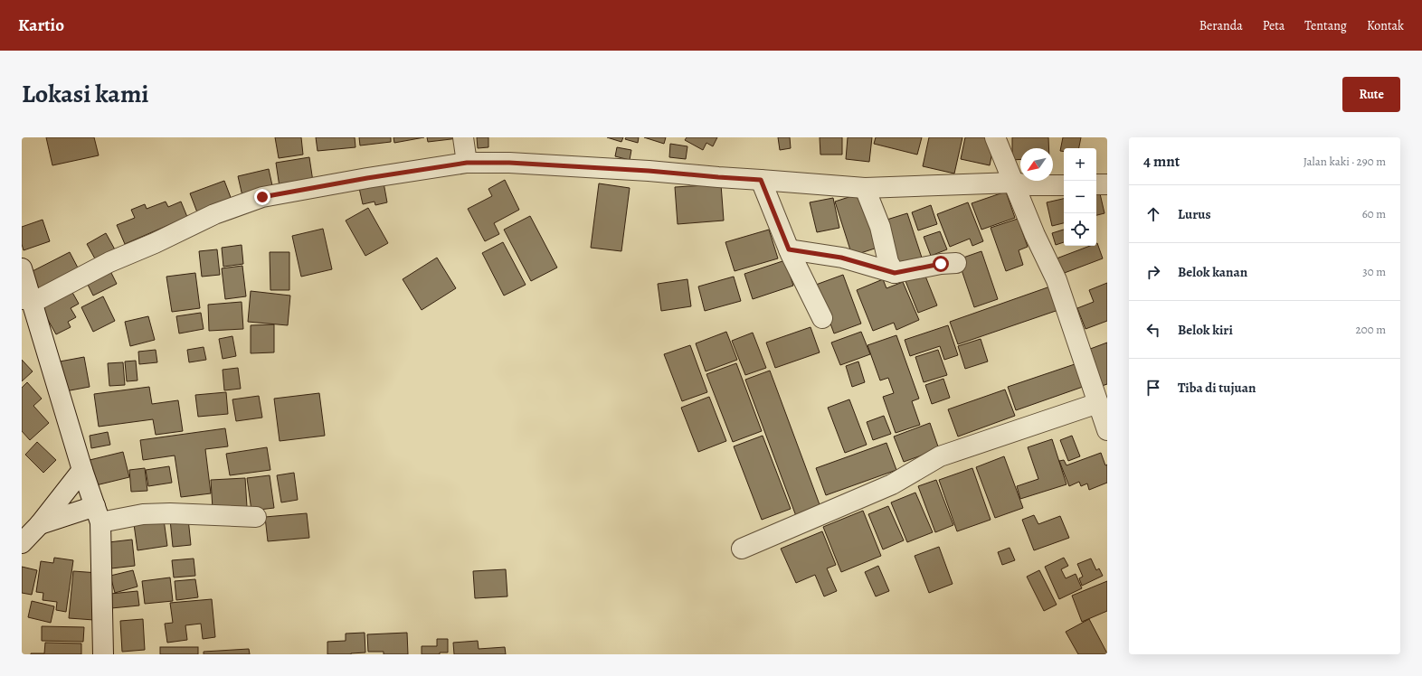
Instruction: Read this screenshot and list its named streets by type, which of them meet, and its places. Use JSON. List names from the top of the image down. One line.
{"north":"bottom left","page":{"header":"Kartio","nav":["Beranda","Peta","Tentang","Kontak"],"title":"Lokasi kami","buttons":"Rute","heading":["4 mnt","Jalan kaki · 290 m"],"map_buttons":["+","−"],"list":[["Lurus","60 m"],["Belok kanan","30 m"],["Belok kiri","200 m"],"Tiba di tujuan"]}}
